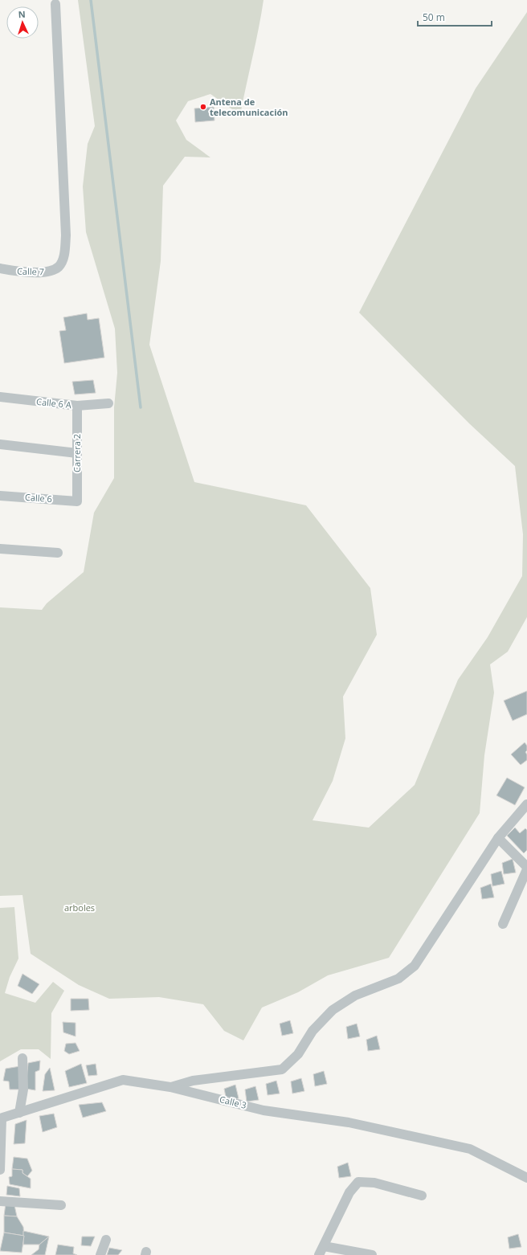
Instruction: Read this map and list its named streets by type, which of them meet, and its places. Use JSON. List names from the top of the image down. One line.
{"streets":{"street":["Calle 7","Calle 6 A","Carrera 2","Calle 6","Calle 3"]},"crossings":[["Calle 6 A","Carrera 2"],["Carrera 2","Calle 6"]],"parks":["arboles"],"places":["Antena de telecomunicación"],"scale_bar":"50 m","north":"top"}
